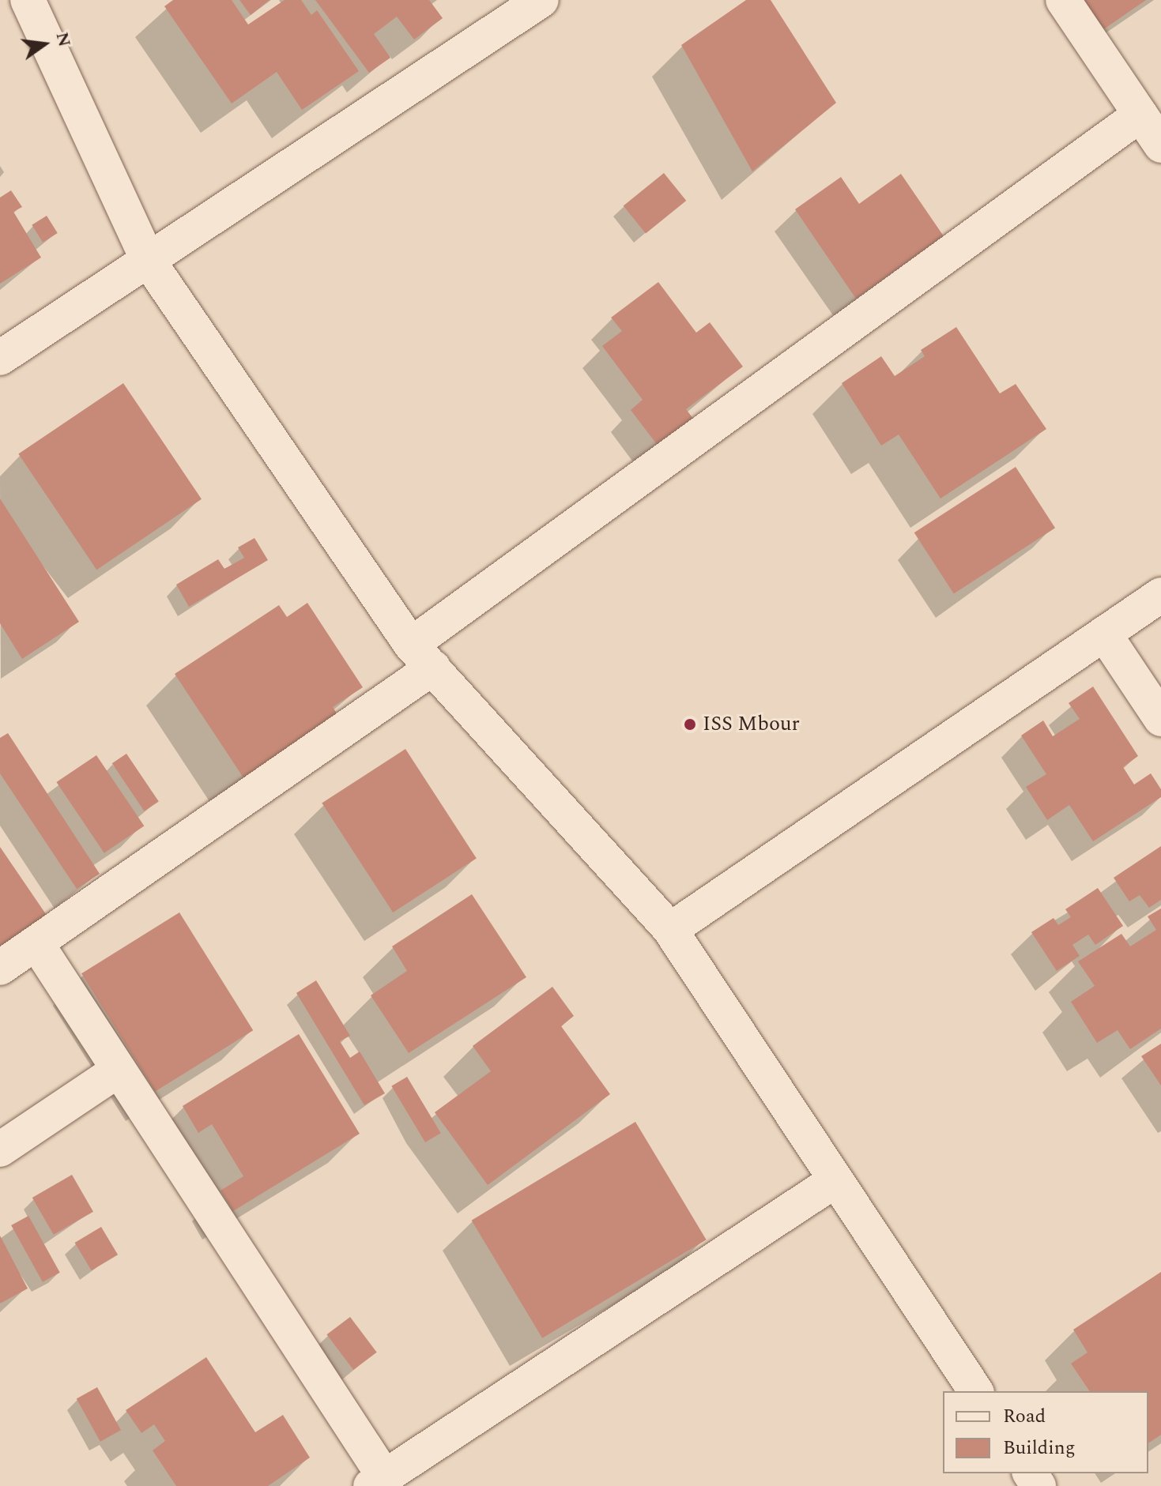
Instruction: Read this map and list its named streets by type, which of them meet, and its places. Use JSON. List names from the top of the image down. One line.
{"places":["ISS Mbour"],"legend":["Road","Building"],"north":"right"}
